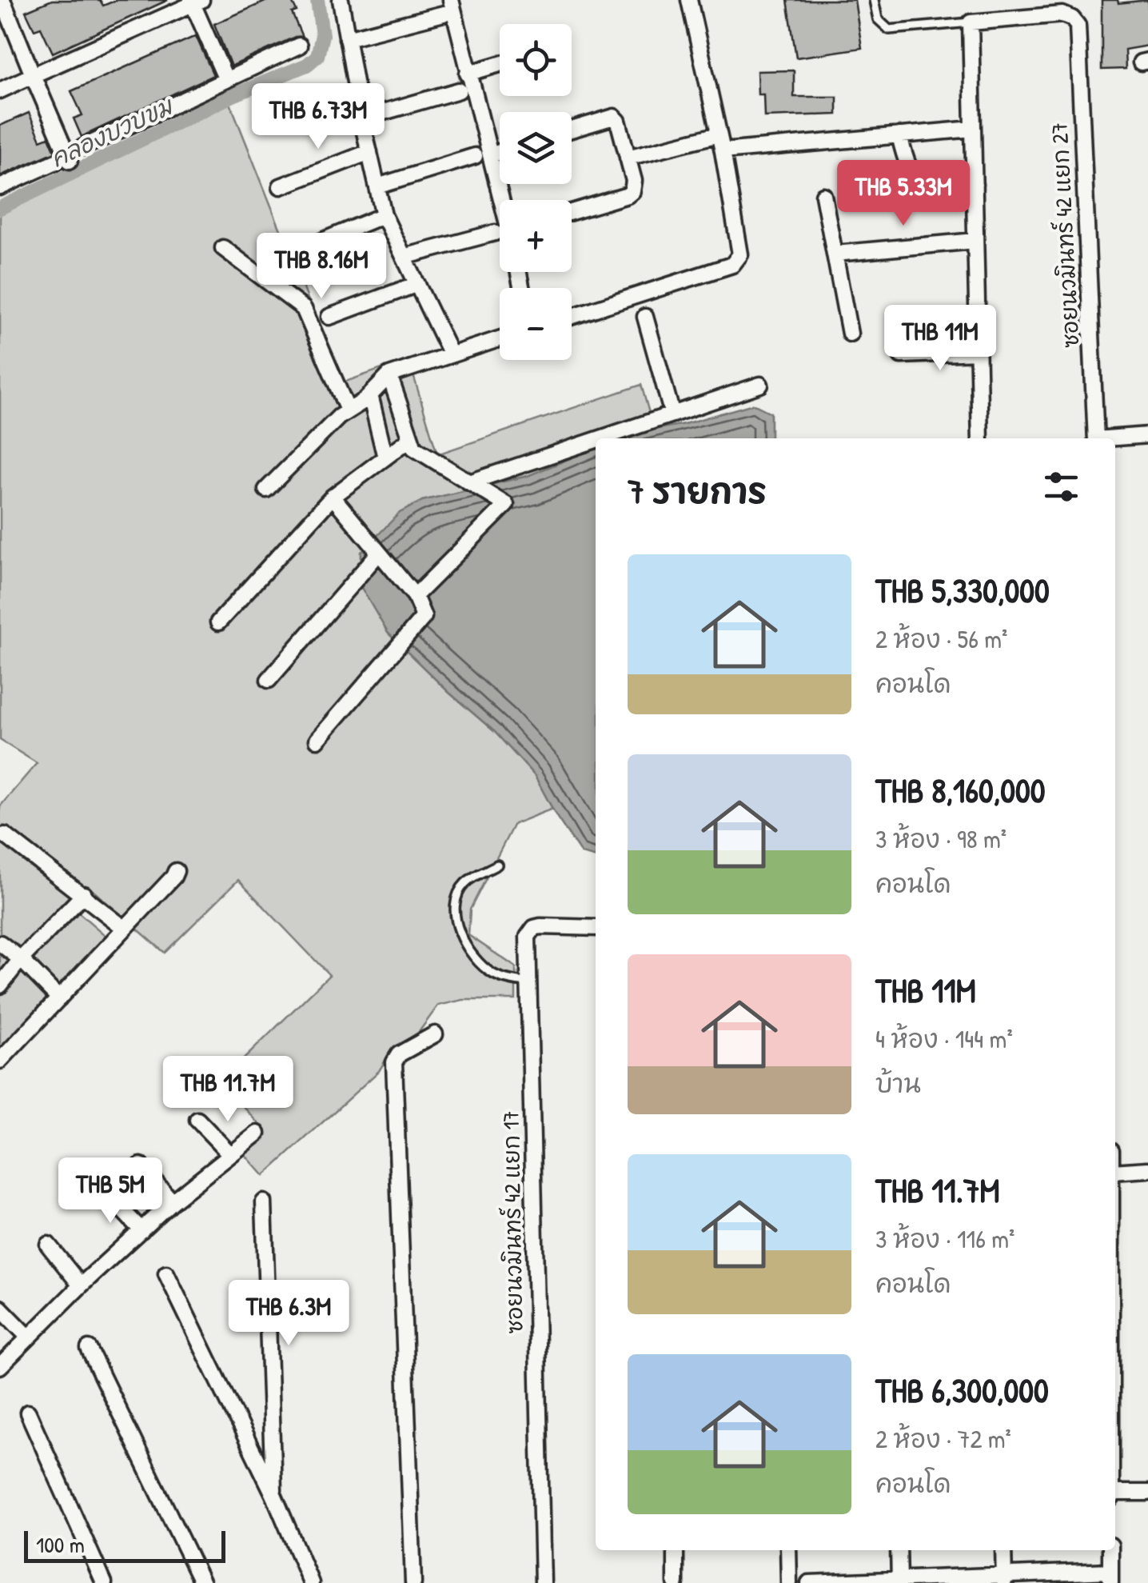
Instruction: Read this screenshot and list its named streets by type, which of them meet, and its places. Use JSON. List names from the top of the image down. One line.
{"streets":{"street":["ซอยนวมินทร์ 42 แยก 27","ซอยนวมินทร์ 42 แยก 17"]},"water":["คลองบวบขม"],"scale_bar":"100 m","page":{"map_buttons":["+","−"],"price":["THB 6.73M","THB 5.33M","THB 8.16M","THB 11M","THB 11.7M","THB 5M","THB 6.3M"],"heading":"7 รายการ","list":[{"name":"THB 5,330,000","note":"2 ห้อง · 56 m² · คอนโด"},{"name":"THB 8,160,000","note":"3 ห้อง · 98 m² · คอนโด"},{"name":"THB 11M","note":"4 ห้อง · 144 m² · บ้าน"},{"name":"THB 11.7M","note":"3 ห้อง · 116 m² · คอนโด"},{"name":"THB 6,300,000","note":"2 ห้อง · 72 m² · คอนโด"}],"scale":"100 m"}}
